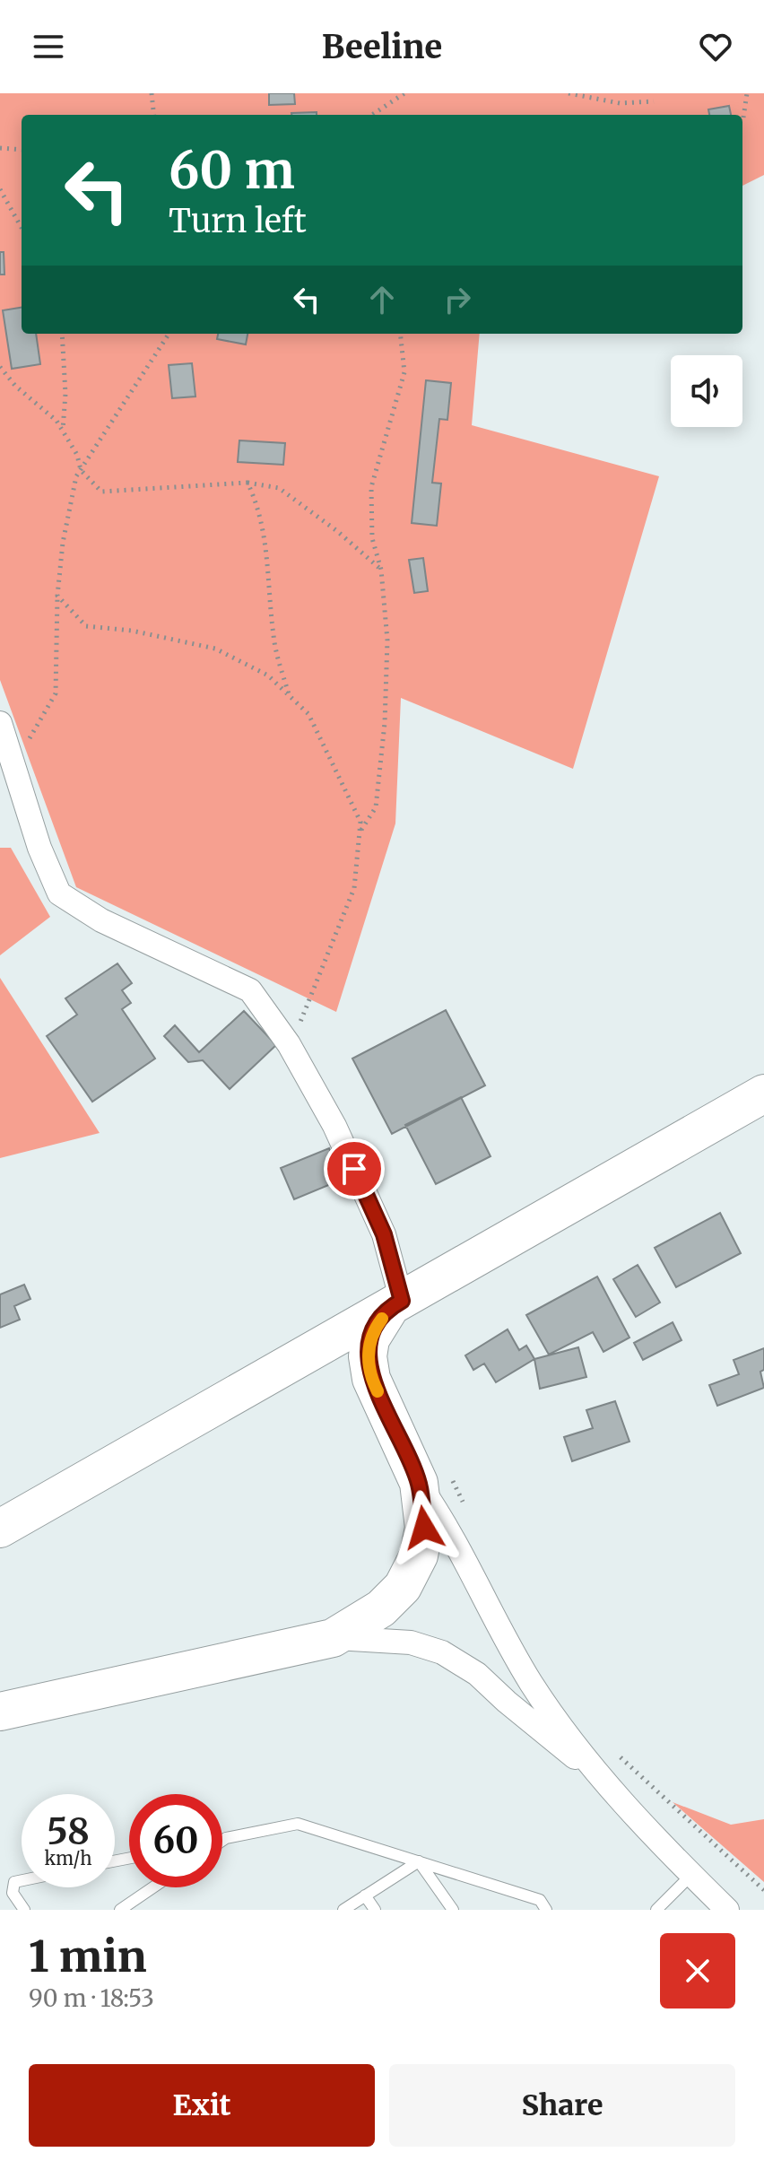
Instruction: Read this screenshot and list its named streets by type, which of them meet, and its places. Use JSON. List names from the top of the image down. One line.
{"page":{"header":"Beeline","turn":["60 m","Turn left"],"speed":"58 km/h","limit":"60","heading":["1 min","90 m · 18:53"],"buttons":["Exit","Share"]}}
